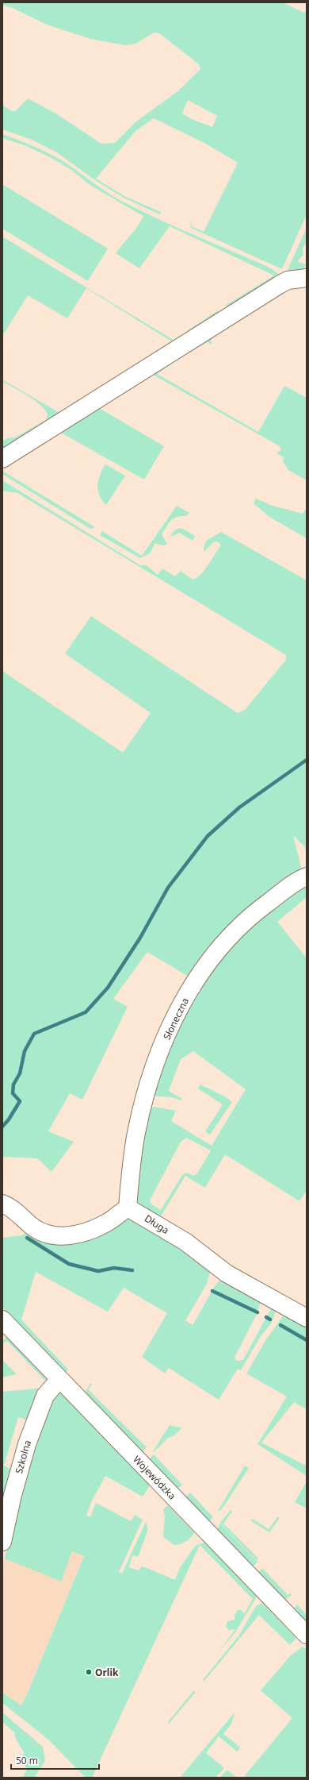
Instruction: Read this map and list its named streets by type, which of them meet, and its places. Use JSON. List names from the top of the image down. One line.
{"streets":{"street":["Słoneczna","Długa","Szkolna","Wojewódzka"]},"crossings":[["Słoneczna","Długa"],["Szkolna","Wojewódzka"]],"places":["Orlik"],"scale_bar":"50 m"}
